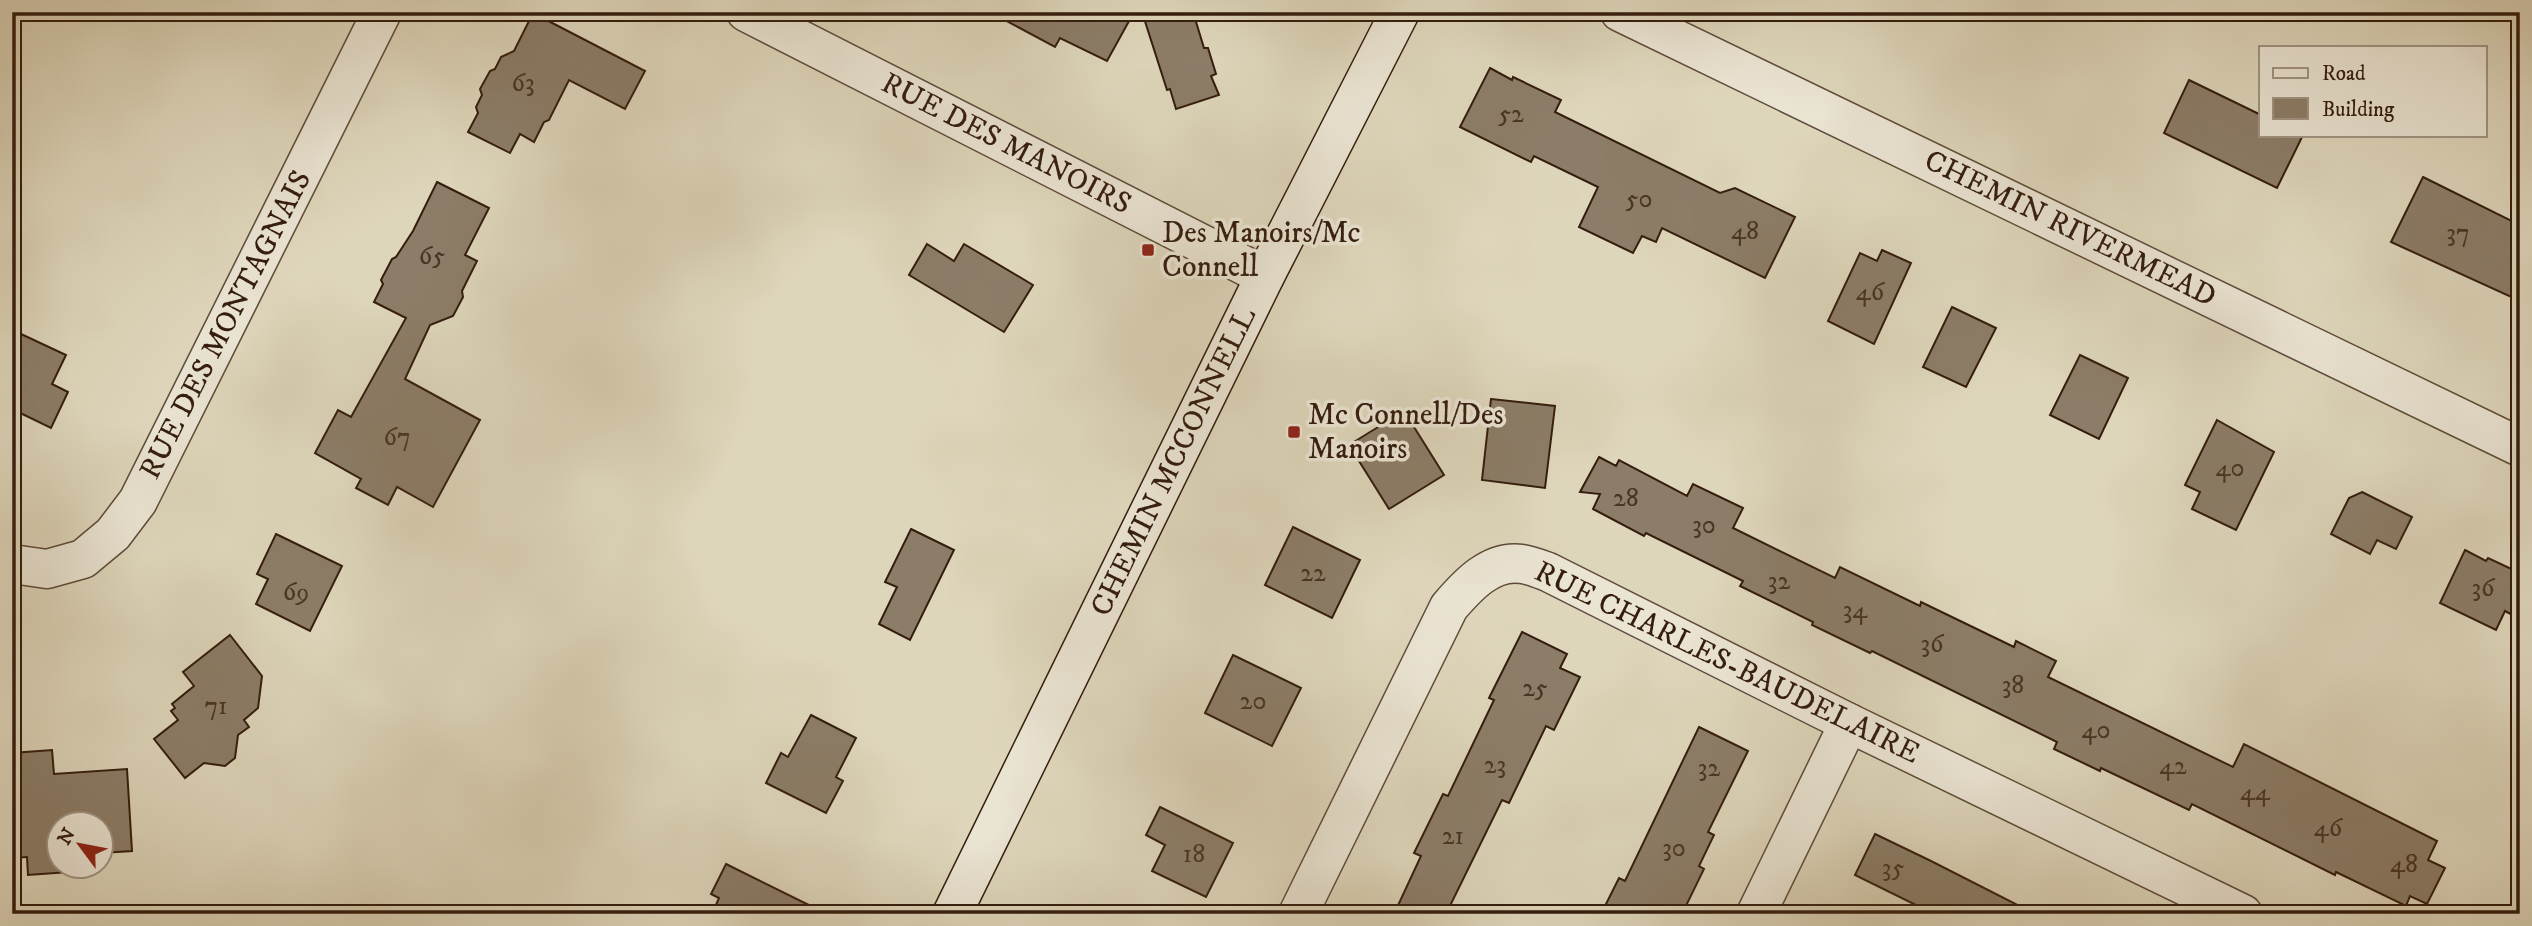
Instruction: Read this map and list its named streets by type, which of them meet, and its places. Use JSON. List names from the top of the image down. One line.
{"streets":{"street":["RUE DES MANOIRS","CHEMIN RIVERMEAD","RUE DES MONTAGNAIS","CHEMIN MCCONNELL","RUE CHARLES-BAUDELAIRE"]},"crossings":[["RUE DES MANOIRS","CHEMIN MCCONNELL"]],"places":{"transit":["Des Manoirs/Mc Connell","Mc Connell/Des Manoirs"]},"house_numbers":["63","52","50","48","37","65","46","67","40","28","30","22","32","36","69","34","36","38","25","20","71","40","23","42","32","44","46","21","30","18","48","35"],"legend":["Road","Building"],"north":"top left"}
